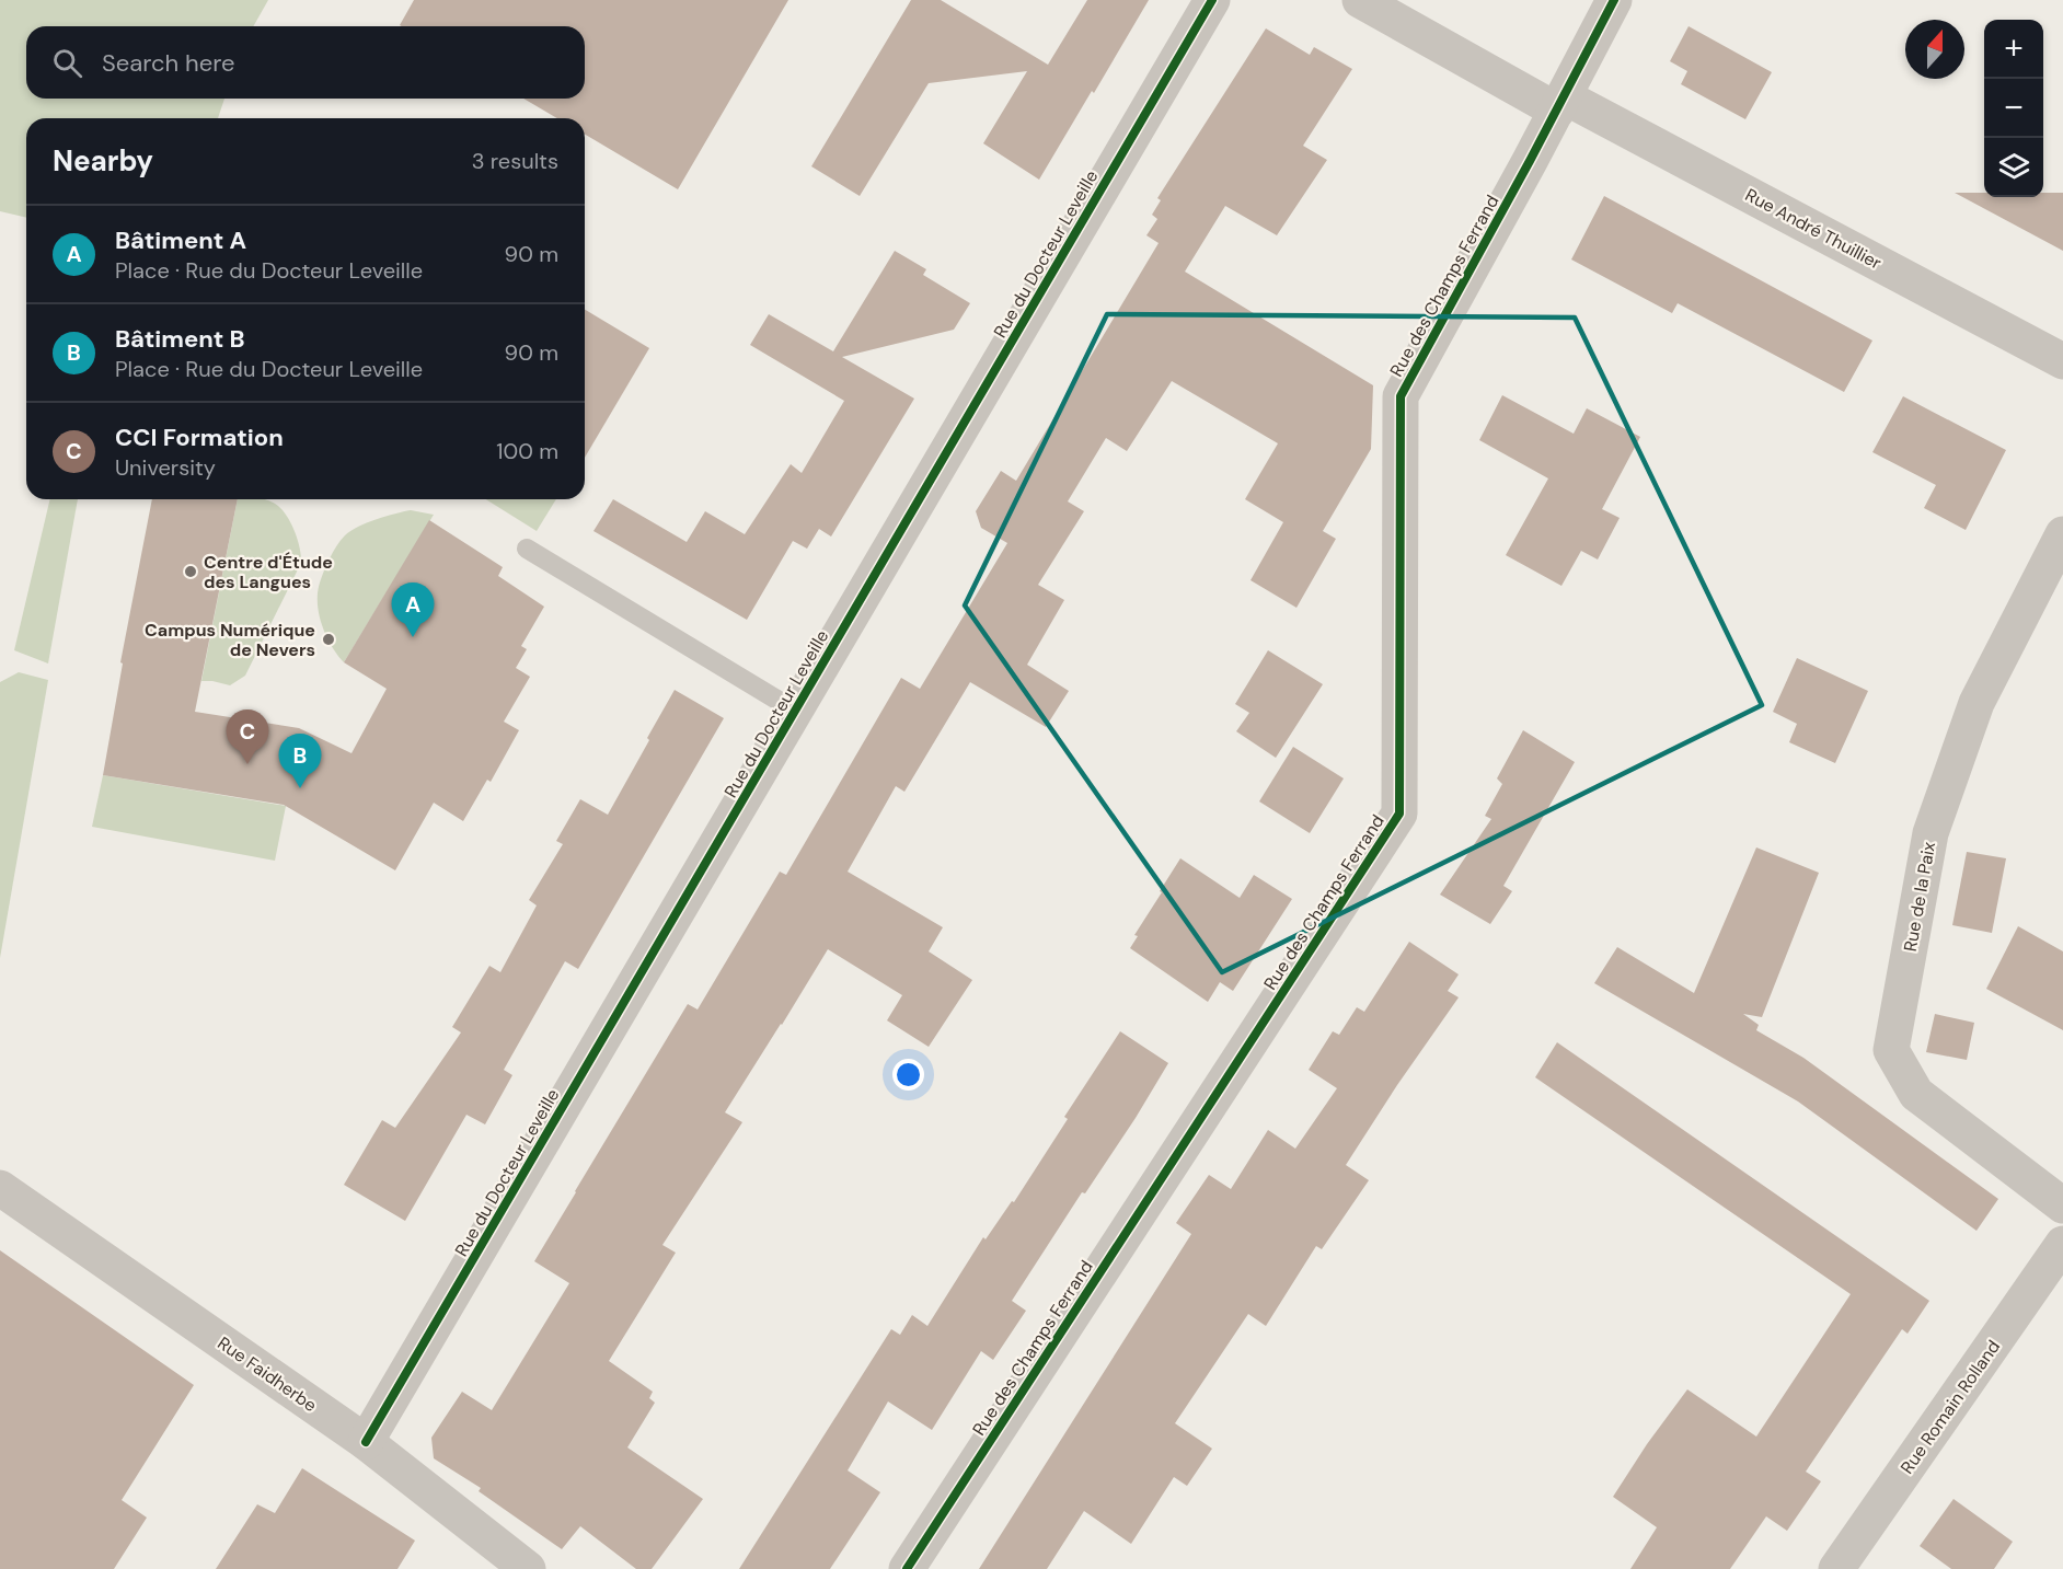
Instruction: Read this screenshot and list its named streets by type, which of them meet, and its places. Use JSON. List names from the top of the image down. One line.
{"streets":{"street":["Rue André Thuillier","Rue du Docteur Leveille","Rue des Champs Ferrand","Rue de la Paix","Rue Faidherbe","Rue Romain Rolland"]},"crossings":[["Rue André Thuillier","Rue des Champs Ferrand"],["Rue du Docteur Leveille","Rue Faidherbe"]],"places":["Centre d'Étude des Langues","Campus Numérique de Nevers"],"north":"top","page":{"map_buttons":["+","−"],"search":"Search here","heading":["Nearby","3 results"],"list":[{"mark":"A","name":"Bâtiment A","note":"Place · Rue du Docteur Leveille","value":"90 m"},{"mark":"B","name":"Bâtiment B","note":"Place · Rue du Docteur Leveille","value":"90 m"},{"mark":"C","name":"CCI Formation","note":"University","value":"100 m"}],"pins":["A","C","B"]}}
